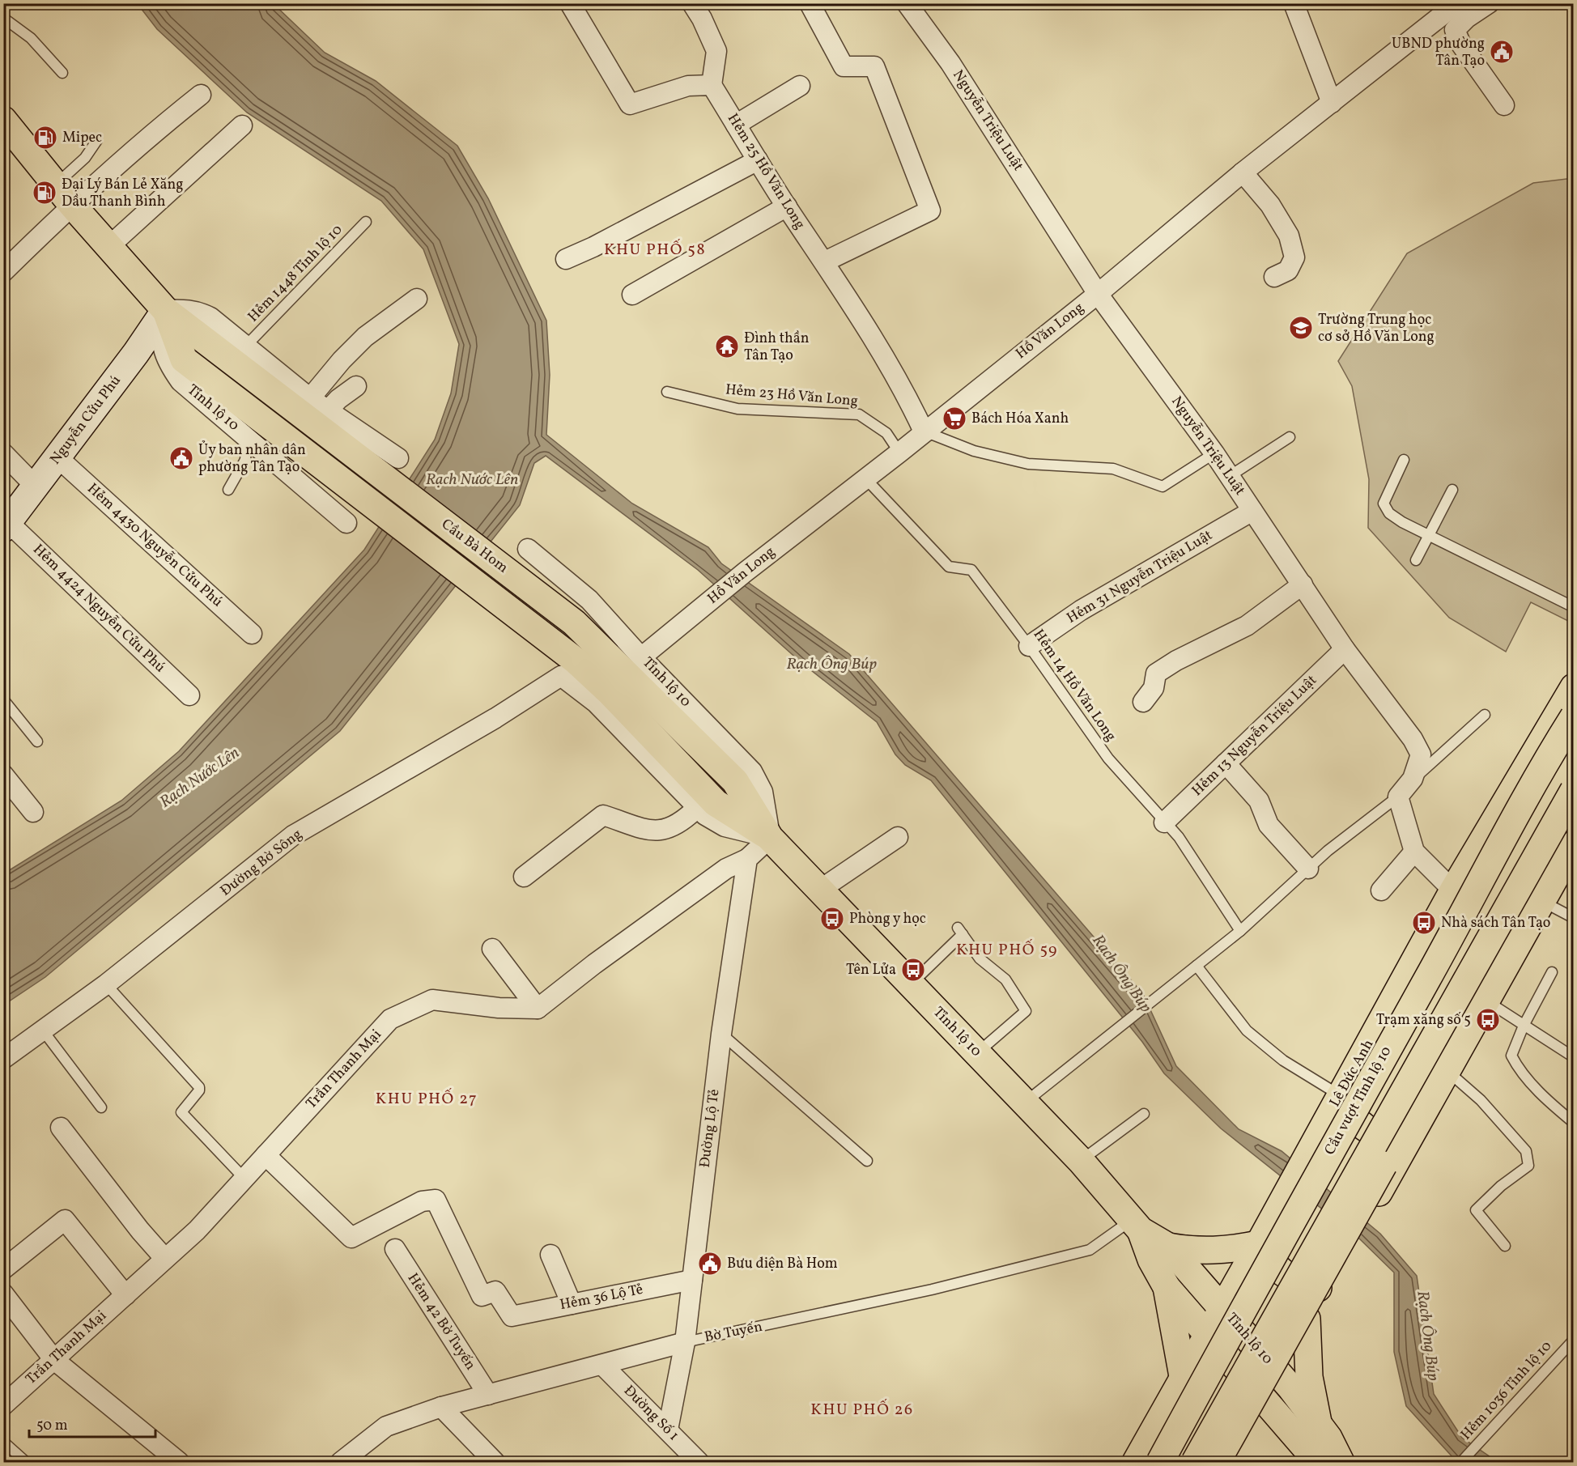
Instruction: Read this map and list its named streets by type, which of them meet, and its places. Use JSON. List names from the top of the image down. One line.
{"streets":{"main road":["Tỉnh lộ 10","Nguyễn Cửu Phú","Cầu Bà Hom","Lê Đức Anh","Cầu vượt Tỉnh lộ 10"],"street":["Nguyễn Triệu Luật","Hẻm 25 Hồ Văn Long","Hồ Văn Long","Hẻm 4430 Nguyễn Cửu Phú","Hẻm 31 Nguyễn Triệu Luật","Hẻm 4424 Nguyễn Cửu Phú","Hẻm 13 Nguyễn Triệu Luật","Đường Bờ Sông","Trần Thanh Mại","Đường Lộ Tẻ","Hẻm 36 Lộ Tẻ","Hẻm 42 Bờ Tuyến","Bờ Tuyến","Đường Số 1"],"lane":["Hẻm 1448 Tỉnh lộ 10","Hẻm 23 Hồ Văn Long","Hẻm 14 Hồ Văn Long","Hẻm 1036 Tỉnh lộ 10"]},"crossings":[["Nguyễn Triệu Luật","Hồ Văn Long"],["Nguyễn Triệu Luật","Hẻm 31 Nguyễn Triệu Luật"],["Nguyễn Triệu Luật","Hẻm 13 Nguyễn Triệu Luật"],["Hẻm 25 Hồ Văn Long","Hồ Văn Long"],["Hồ Văn Long","Hẻm 23 Hồ Văn Long"],["Hồ Văn Long","Tỉnh lộ 10"],["Hồ Văn Long","Hẻm 14 Hồ Văn Long"],["Tỉnh lộ 10","Nguyễn Cửu Phú"],["Tỉnh lộ 10","Cầu Bà Hom"],["Tỉnh lộ 10","Đường Bờ Sông"],["Tỉnh lộ 10","Lê Đức Anh"],["Tỉnh lộ 10","Bờ Tuyến"],["Nguyễn Cửu Phú","Hẻm 4430 Nguyễn Cửu Phú"],["Nguyễn Cửu Phú","Cầu Bà Hom"],["Nguyễn Cửu Phú","Hẻm 4424 Nguyễn Cửu Phú"],["Hẻm 31 Nguyễn Triệu Luật","Hẻm 14 Hồ Văn Long"],["Hẻm 14 Hồ Văn Long","Hẻm 13 Nguyễn Triệu Luật"],["Trần Thanh Mại","Hẻm 36 Lộ Tẻ"],["Đường Lộ Tẻ","Hẻm 36 Lộ Tẻ"],["Đường Lộ Tẻ","Bờ Tuyến"],["Đường Lộ Tẻ","Đường Số 1"],["Hẻm 42 Bờ Tuyến","Bờ Tuyến"],["Bờ Tuyến","Đường Số 1"]],"districts":["KHU PHỐ 58","KHU PHỐ 59","KHU PHỐ 27","KHU PHỐ 26"],"water":["Rạch Nước Lên","Rạch Ông Búp"],"places":{"public building":["UBND phường Tân Tạo","Ủy ban nhân dân phường Tân Tạo","Bưu điện Bà Hom"],"fuel station":["Mipec","Đại Lý Bán Lẻ Xăng Dầu Thanh Bình"],"school or university":["Trường Trung học cơ sở Hồ Văn Long"],"temple":["Đình thần Tân Tạo"],"supermarket":["Bách Hóa Xanh"],"bus stop":["Phòng y học","Nhà sách Tân Tạo","Tên Lửa","Trạm xăng số 5"]},"scale_bar":"50 m"}
